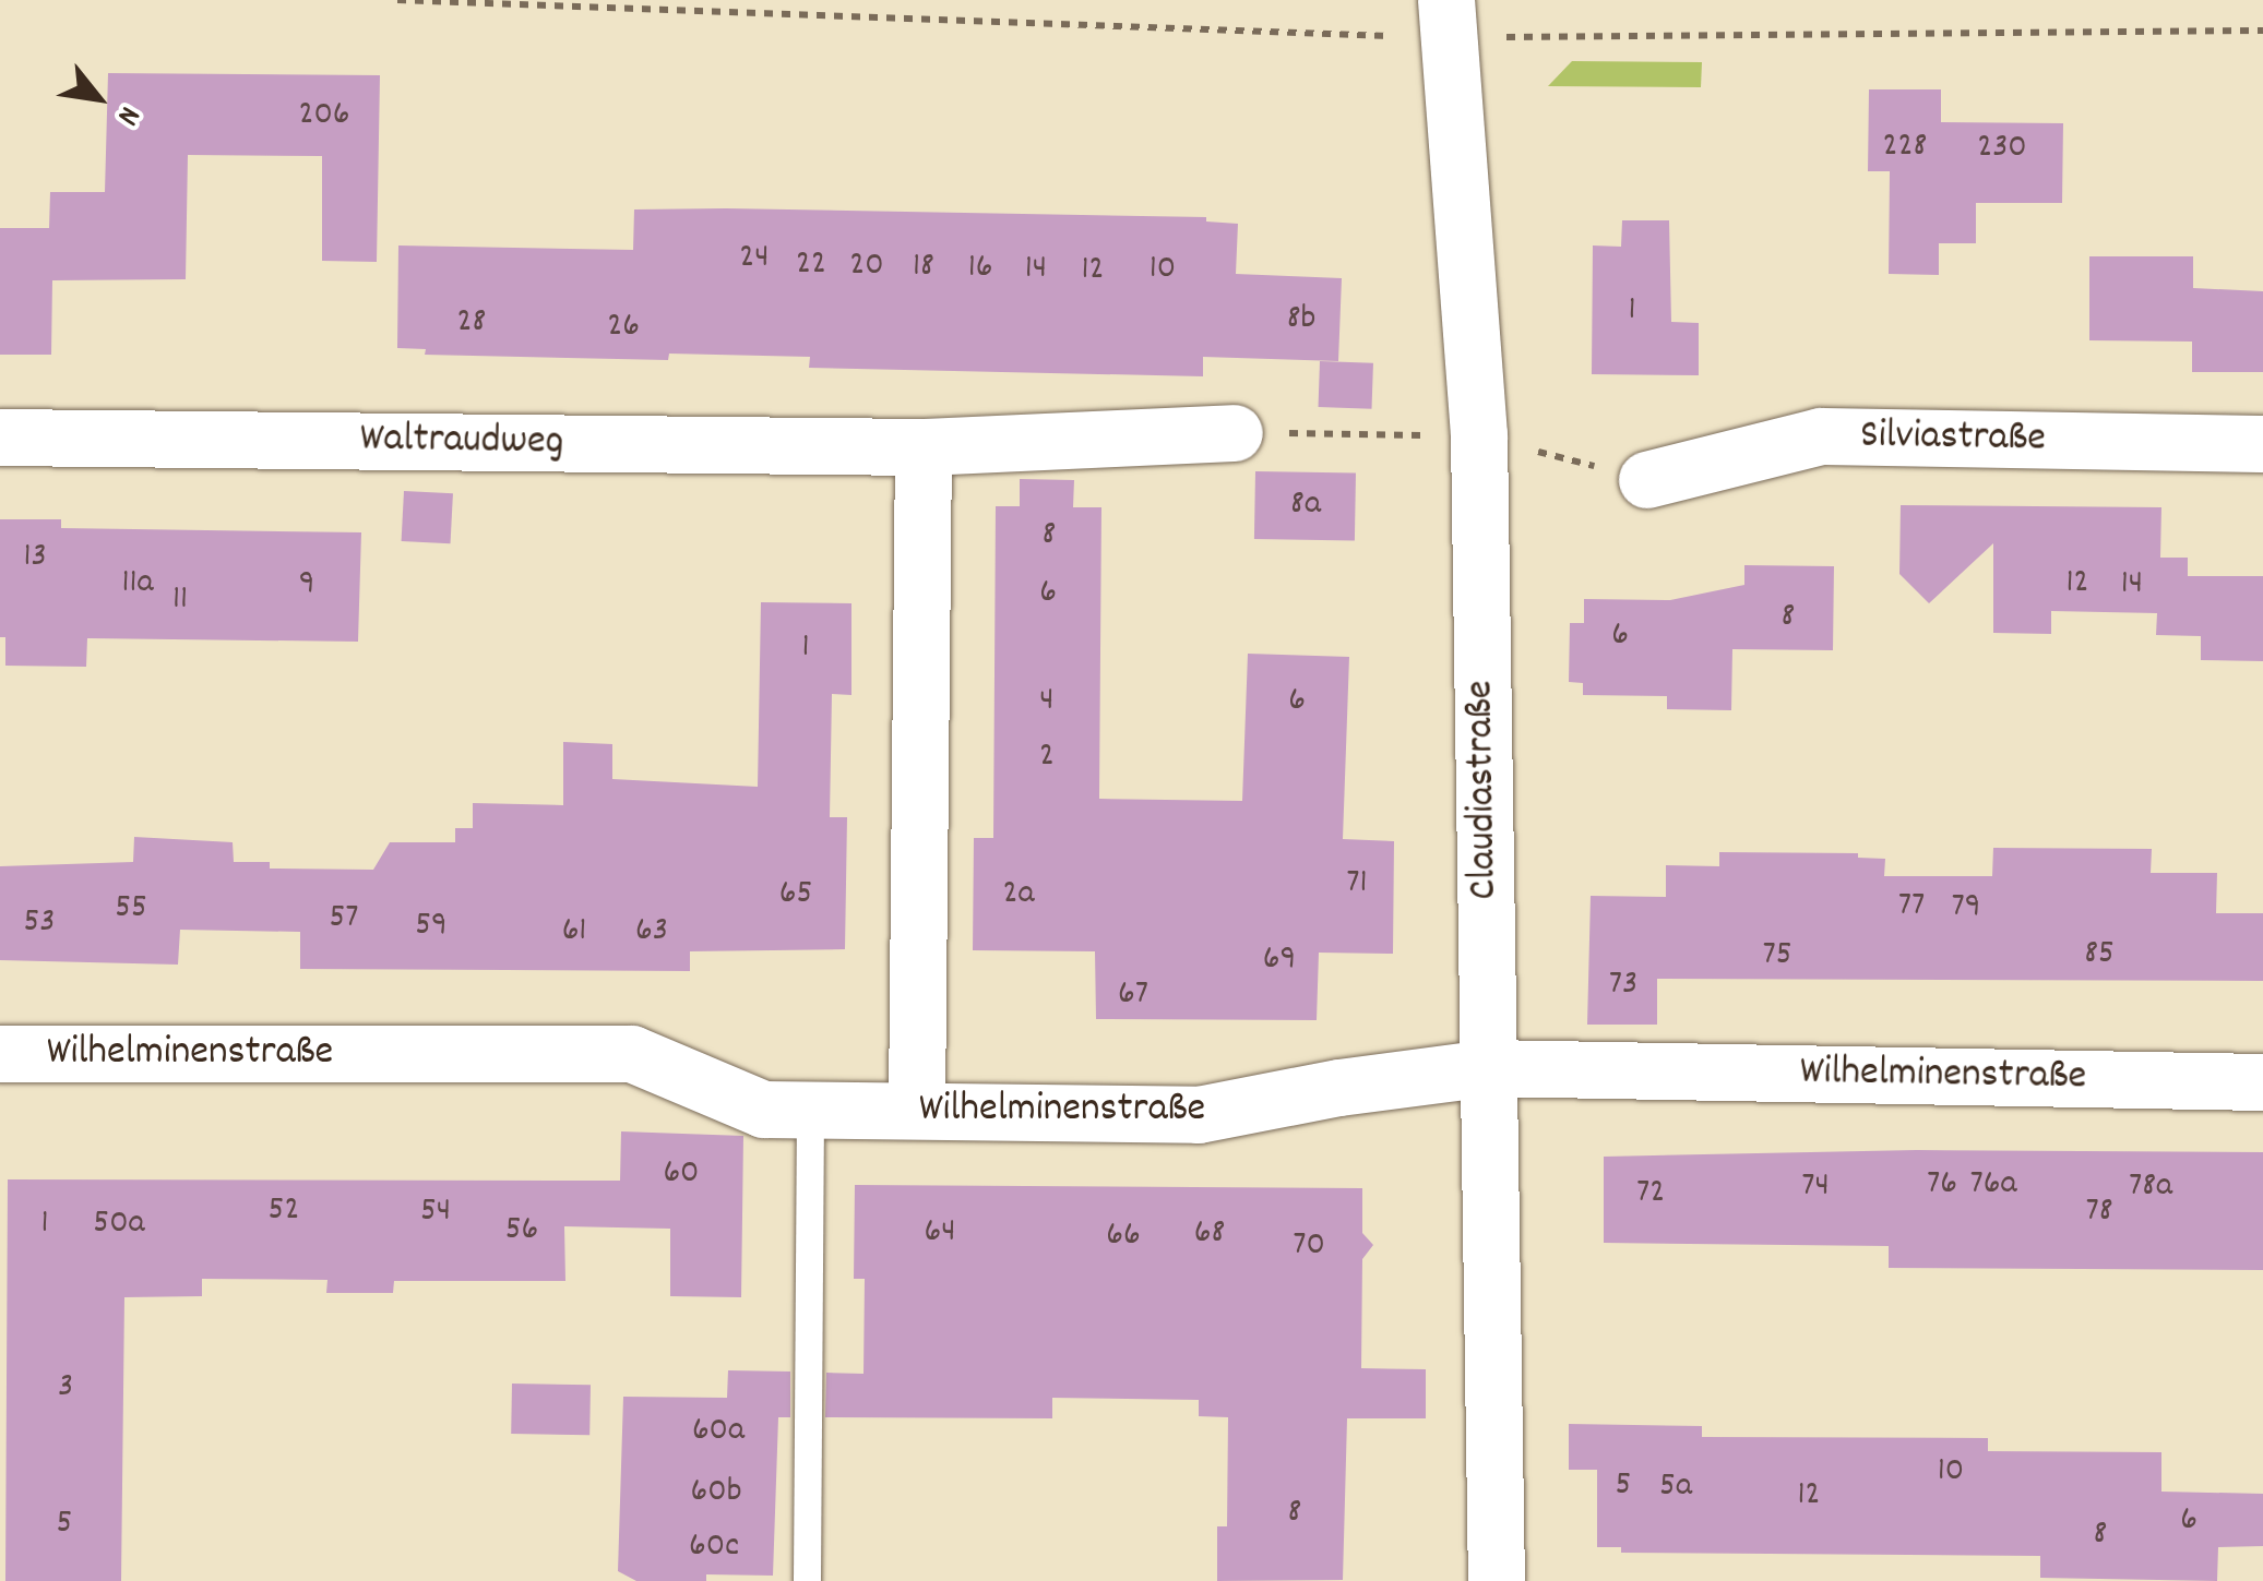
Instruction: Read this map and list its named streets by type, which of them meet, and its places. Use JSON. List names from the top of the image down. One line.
{"streets":{"street":["Silviastraße","Waltraudweg","Claudiastraße","Wilhelminenstraße"]},"crossings":[["Claudiastraße","Wilhelminenstraße"]],"house_numbers":["206","228","230","24","22","20","18","16","14","10","12","1","8b","28","26","8a","8","13","11a","12","9","14","6","11","8","6","1","4","6","2","71","65","2a","77","79","55","57","53","59","61","63","85","75","69","73","67","60","76","76a","74","78a","72","52","54","78","1","50a","56","64","68","66","70","3","60a","10","5","5a","60b","12","8","6","5","8","60c"],"north":"bottom right"}
